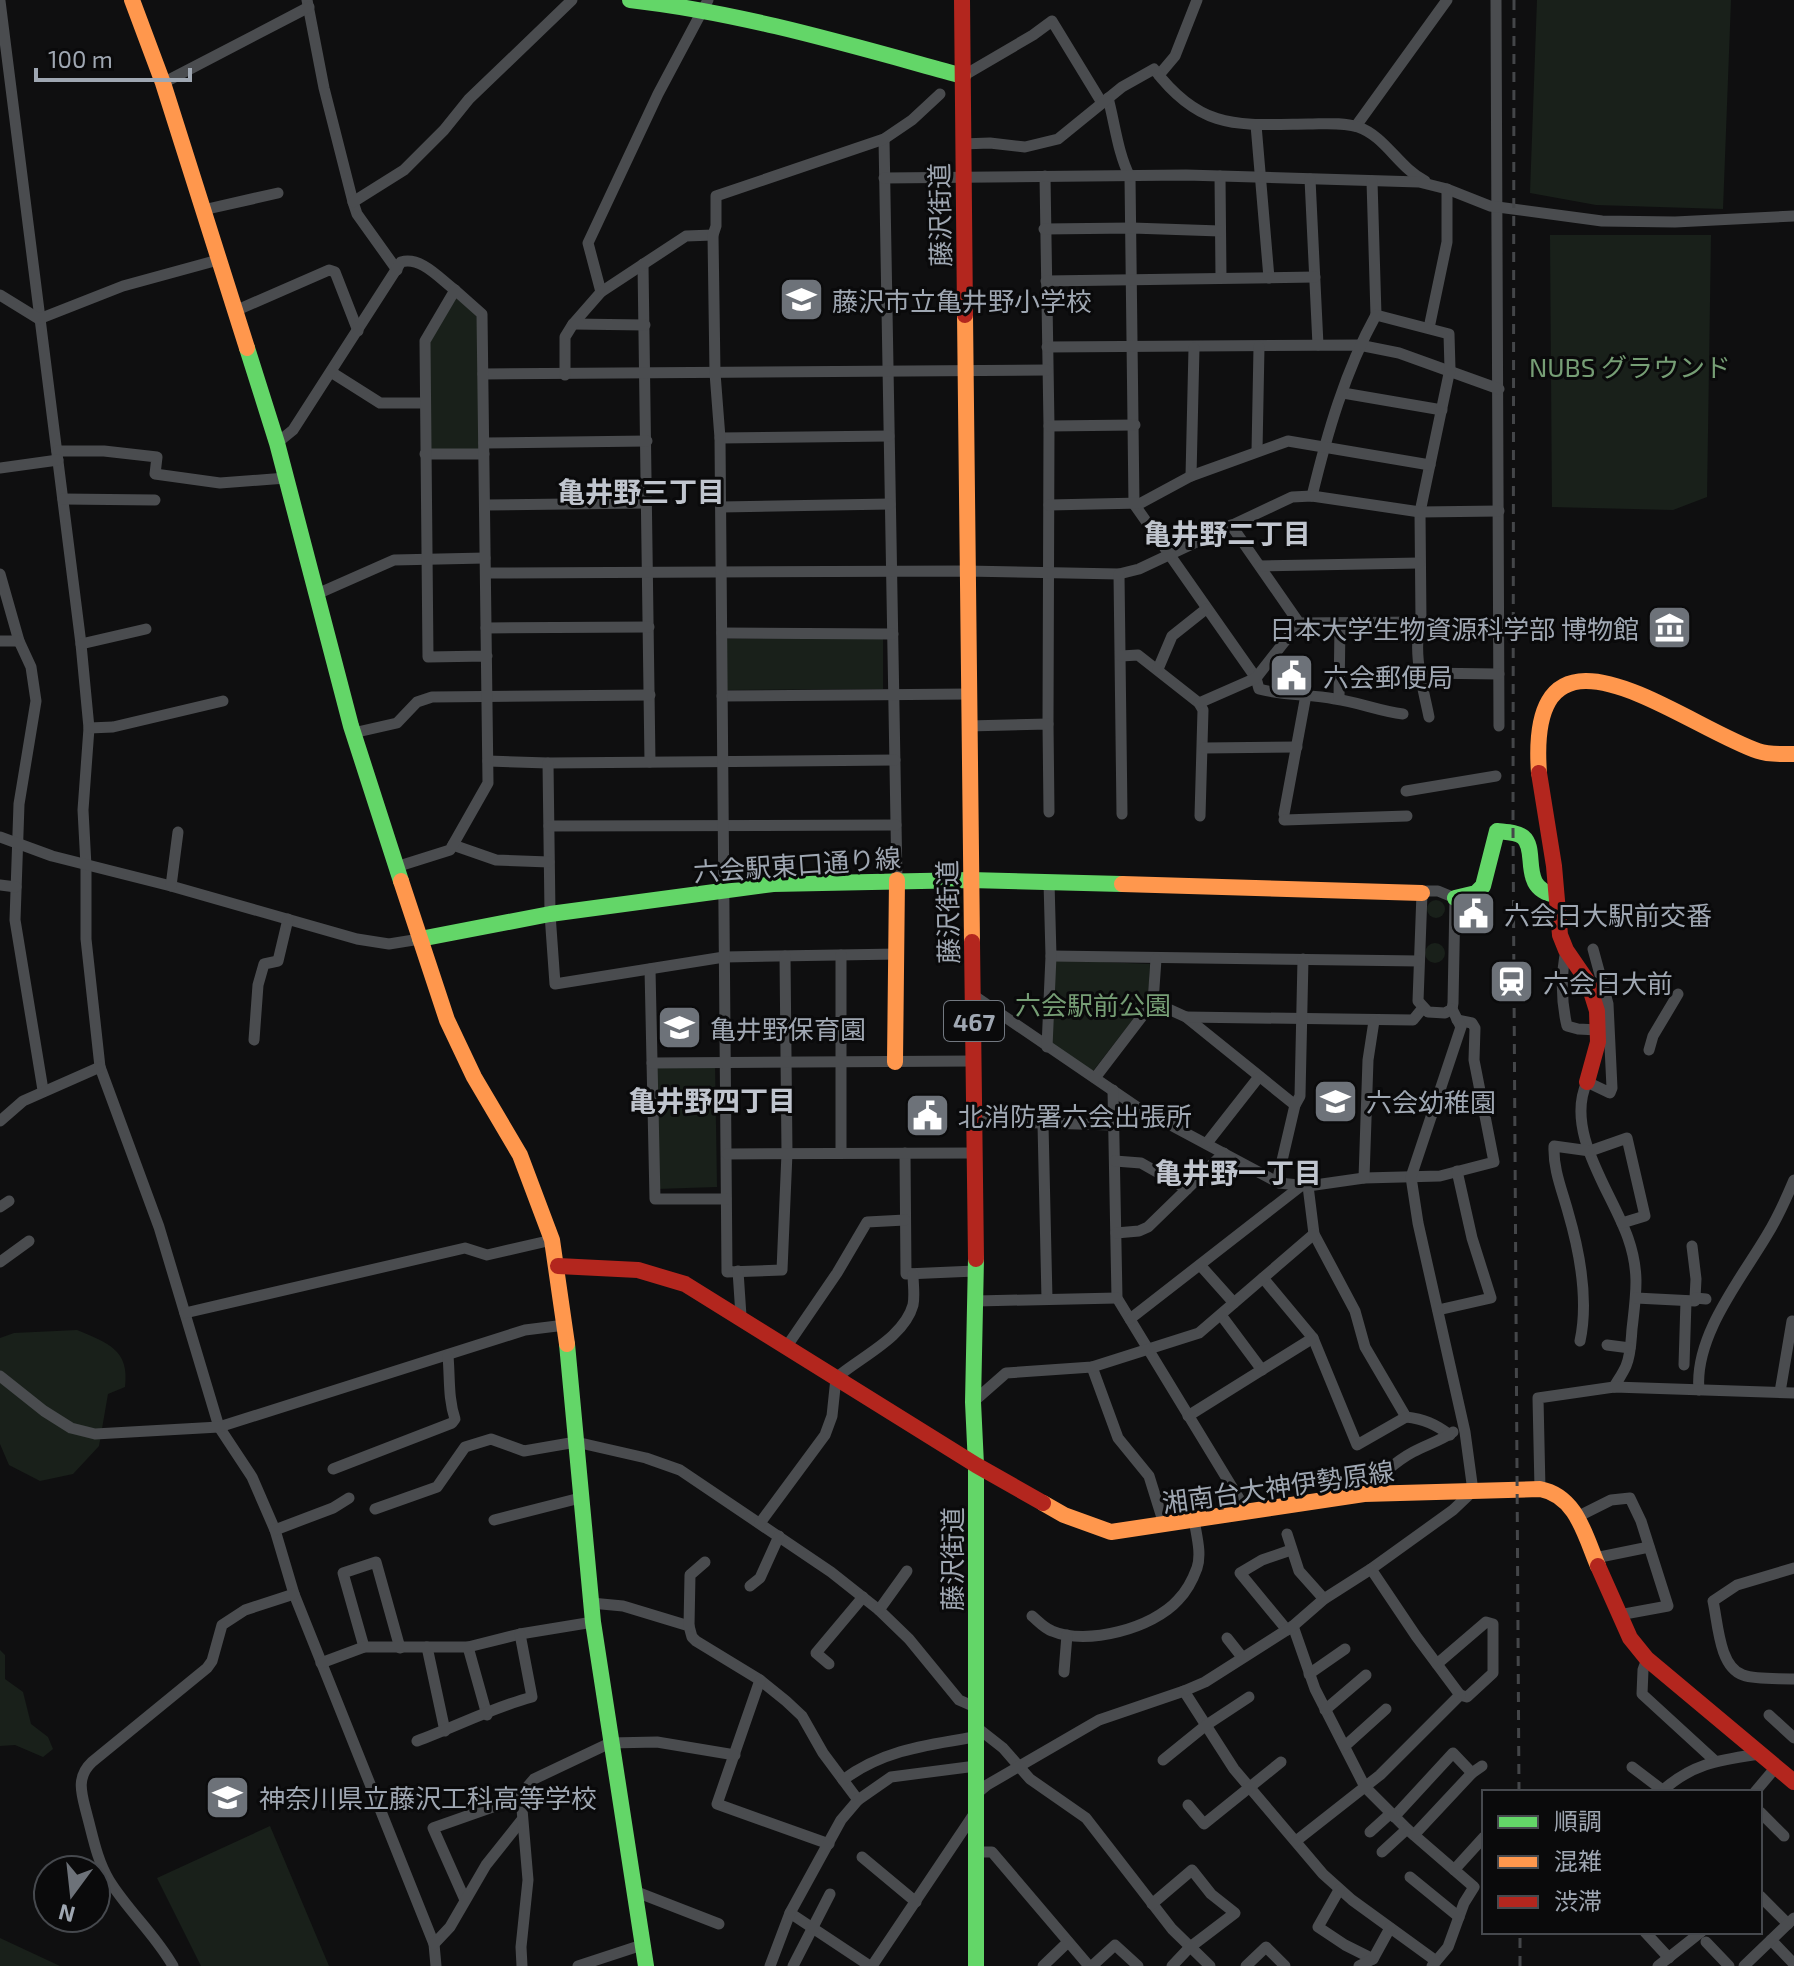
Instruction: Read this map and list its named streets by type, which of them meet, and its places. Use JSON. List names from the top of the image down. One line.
{"streets":{"main road":["藤沢街道","六会駅東口通り線","467","湘南台大神伊勢原線"]},"crossings":[["藤沢街道","六会駅東口通り線"],["藤沢街道","湘南台大神伊勢原線"]],"districts":["亀井野三丁目","亀井野二丁目","亀井野四丁目","亀井野一丁目"],"parks":["NUBS グラウンド","六会駅前公園"],"places":{"school or university":["藤沢市立亀井野小学校","亀井野保育園","六会幼稚園","神奈川県立藤沢工科高等学校"],"museum":["日本大学生物資源科学部 博物館"],"public building":["六会郵便局","六会日大駅前交番","北消防署六会出張所"],"station":["六会日大前"]},"legend":["順調","混雑","渋滞"],"scale_bar":"100 m","north":"bottom"}
